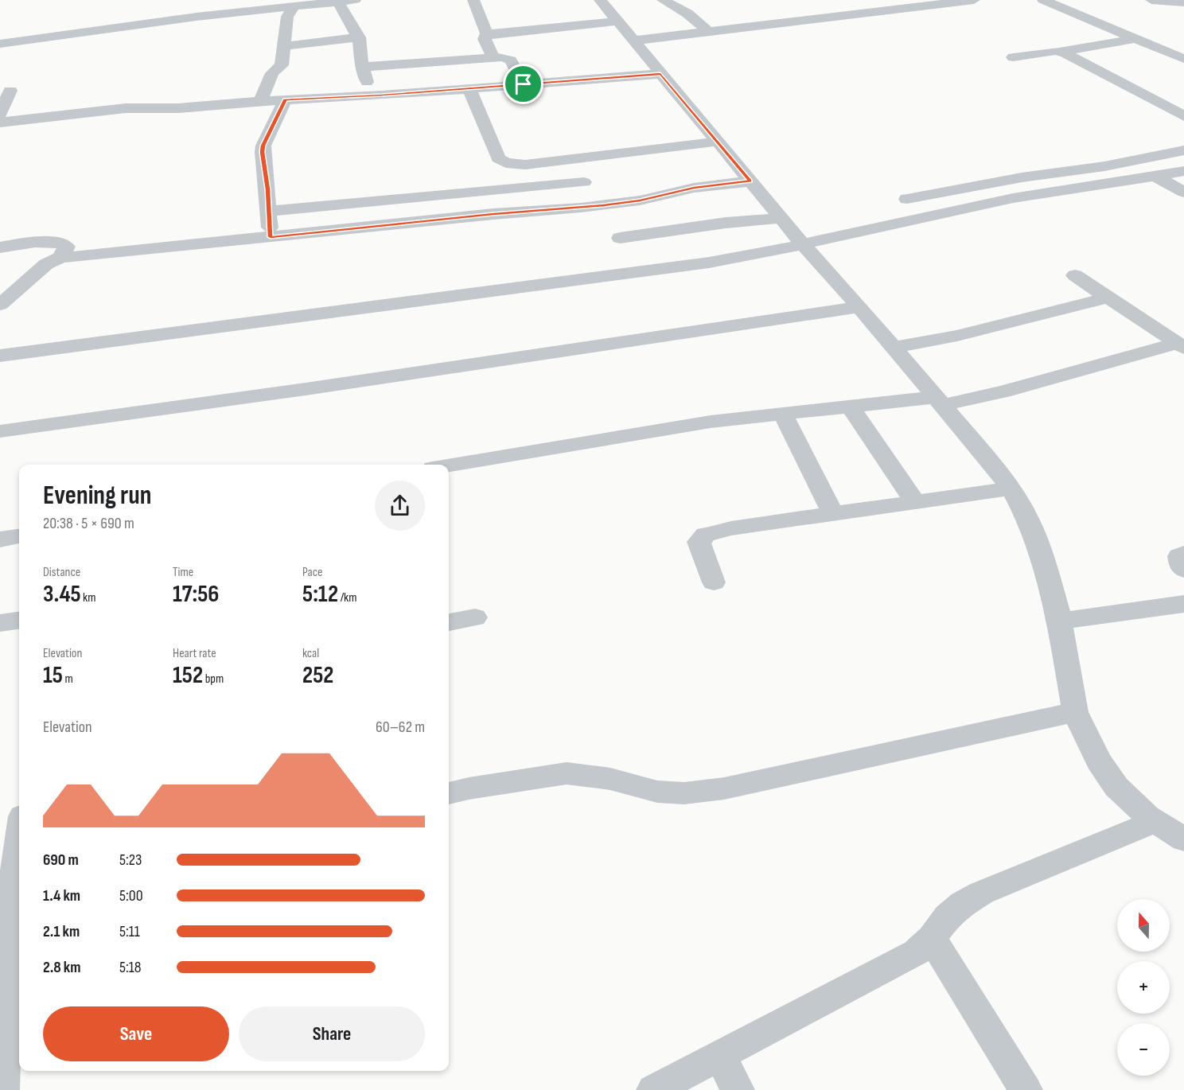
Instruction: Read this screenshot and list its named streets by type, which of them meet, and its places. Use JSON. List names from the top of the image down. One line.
{"north":"top","page":{"heading":["Evening run","20:38 · 5 × 690 m"],"stats":[["Distance","3.45 km"],["Time","17:56"],["Pace","5:12 /km"],["Elevation","15 m"],["Heart rate","152 bpm"],["kcal","252"]],"chart":["Elevation","60–62 m"],"list":[{"name":"690 m","note":"5:23"},{"name":"1.4 km","note":"5:00"},{"name":"2.1 km","note":"5:11"},{"name":"2.8 km","note":"5:18"}],"map_buttons":["+","−"],"buttons":["Save","Share"]}}
